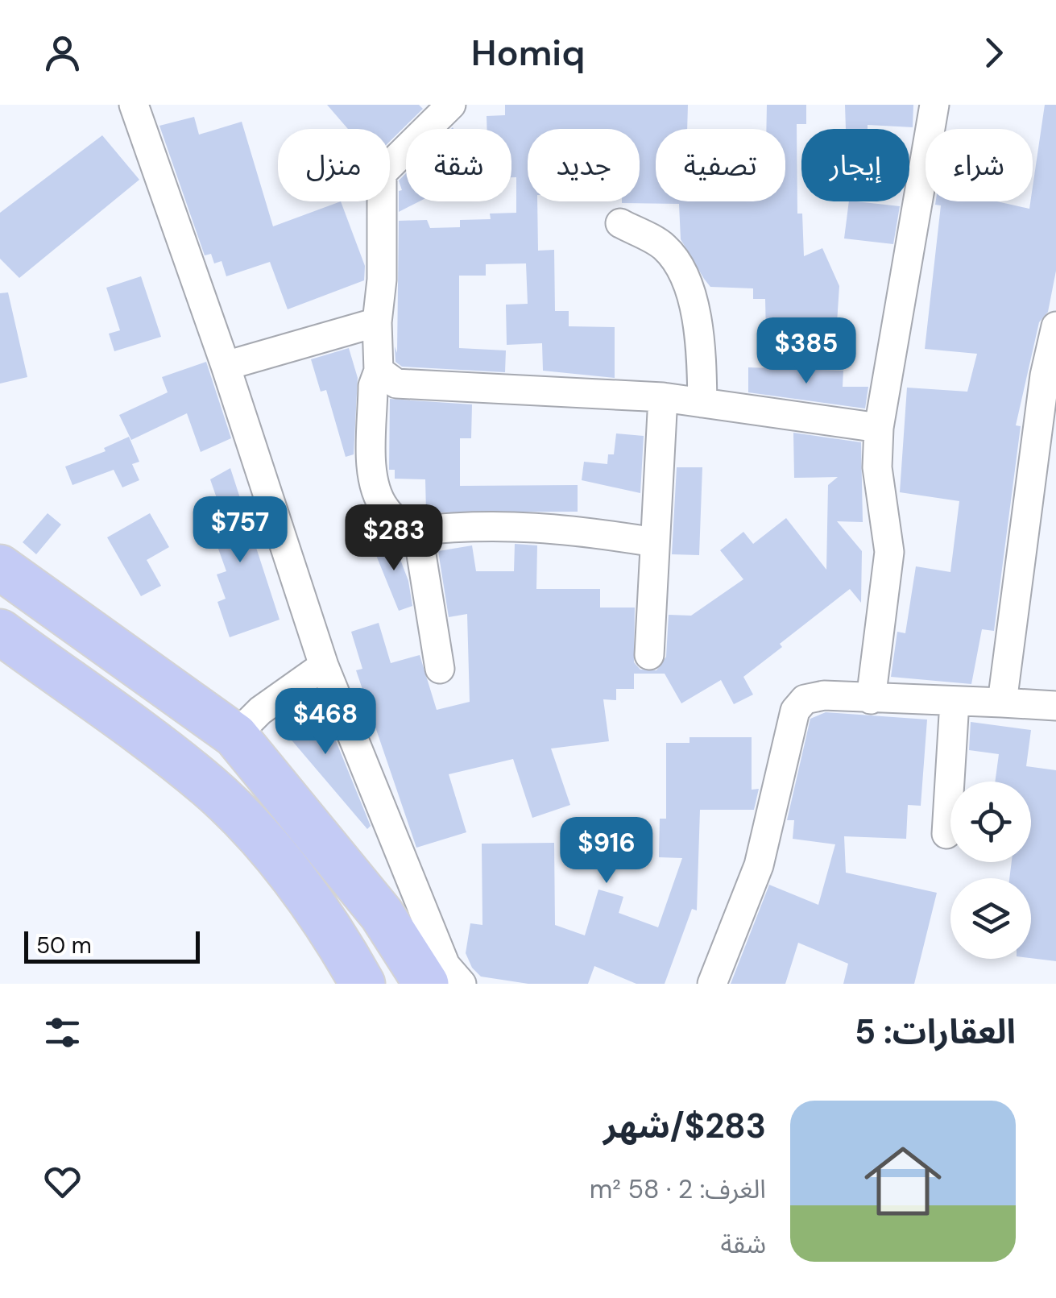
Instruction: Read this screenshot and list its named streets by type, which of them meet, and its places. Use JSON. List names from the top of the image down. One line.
{"scale_bar":"50 m","page":{"header":"Homiq","chip":["شراء","إيجار","تصفية","جديد","شقة","منزل"],"price":["$385","$757","$283","$468","$916"],"scale":"50 m","heading":"العقارات: 5","list":[{"name":"$283/شهر","note":"الغرف: 2 · 58 m² · شقة"}]}}
